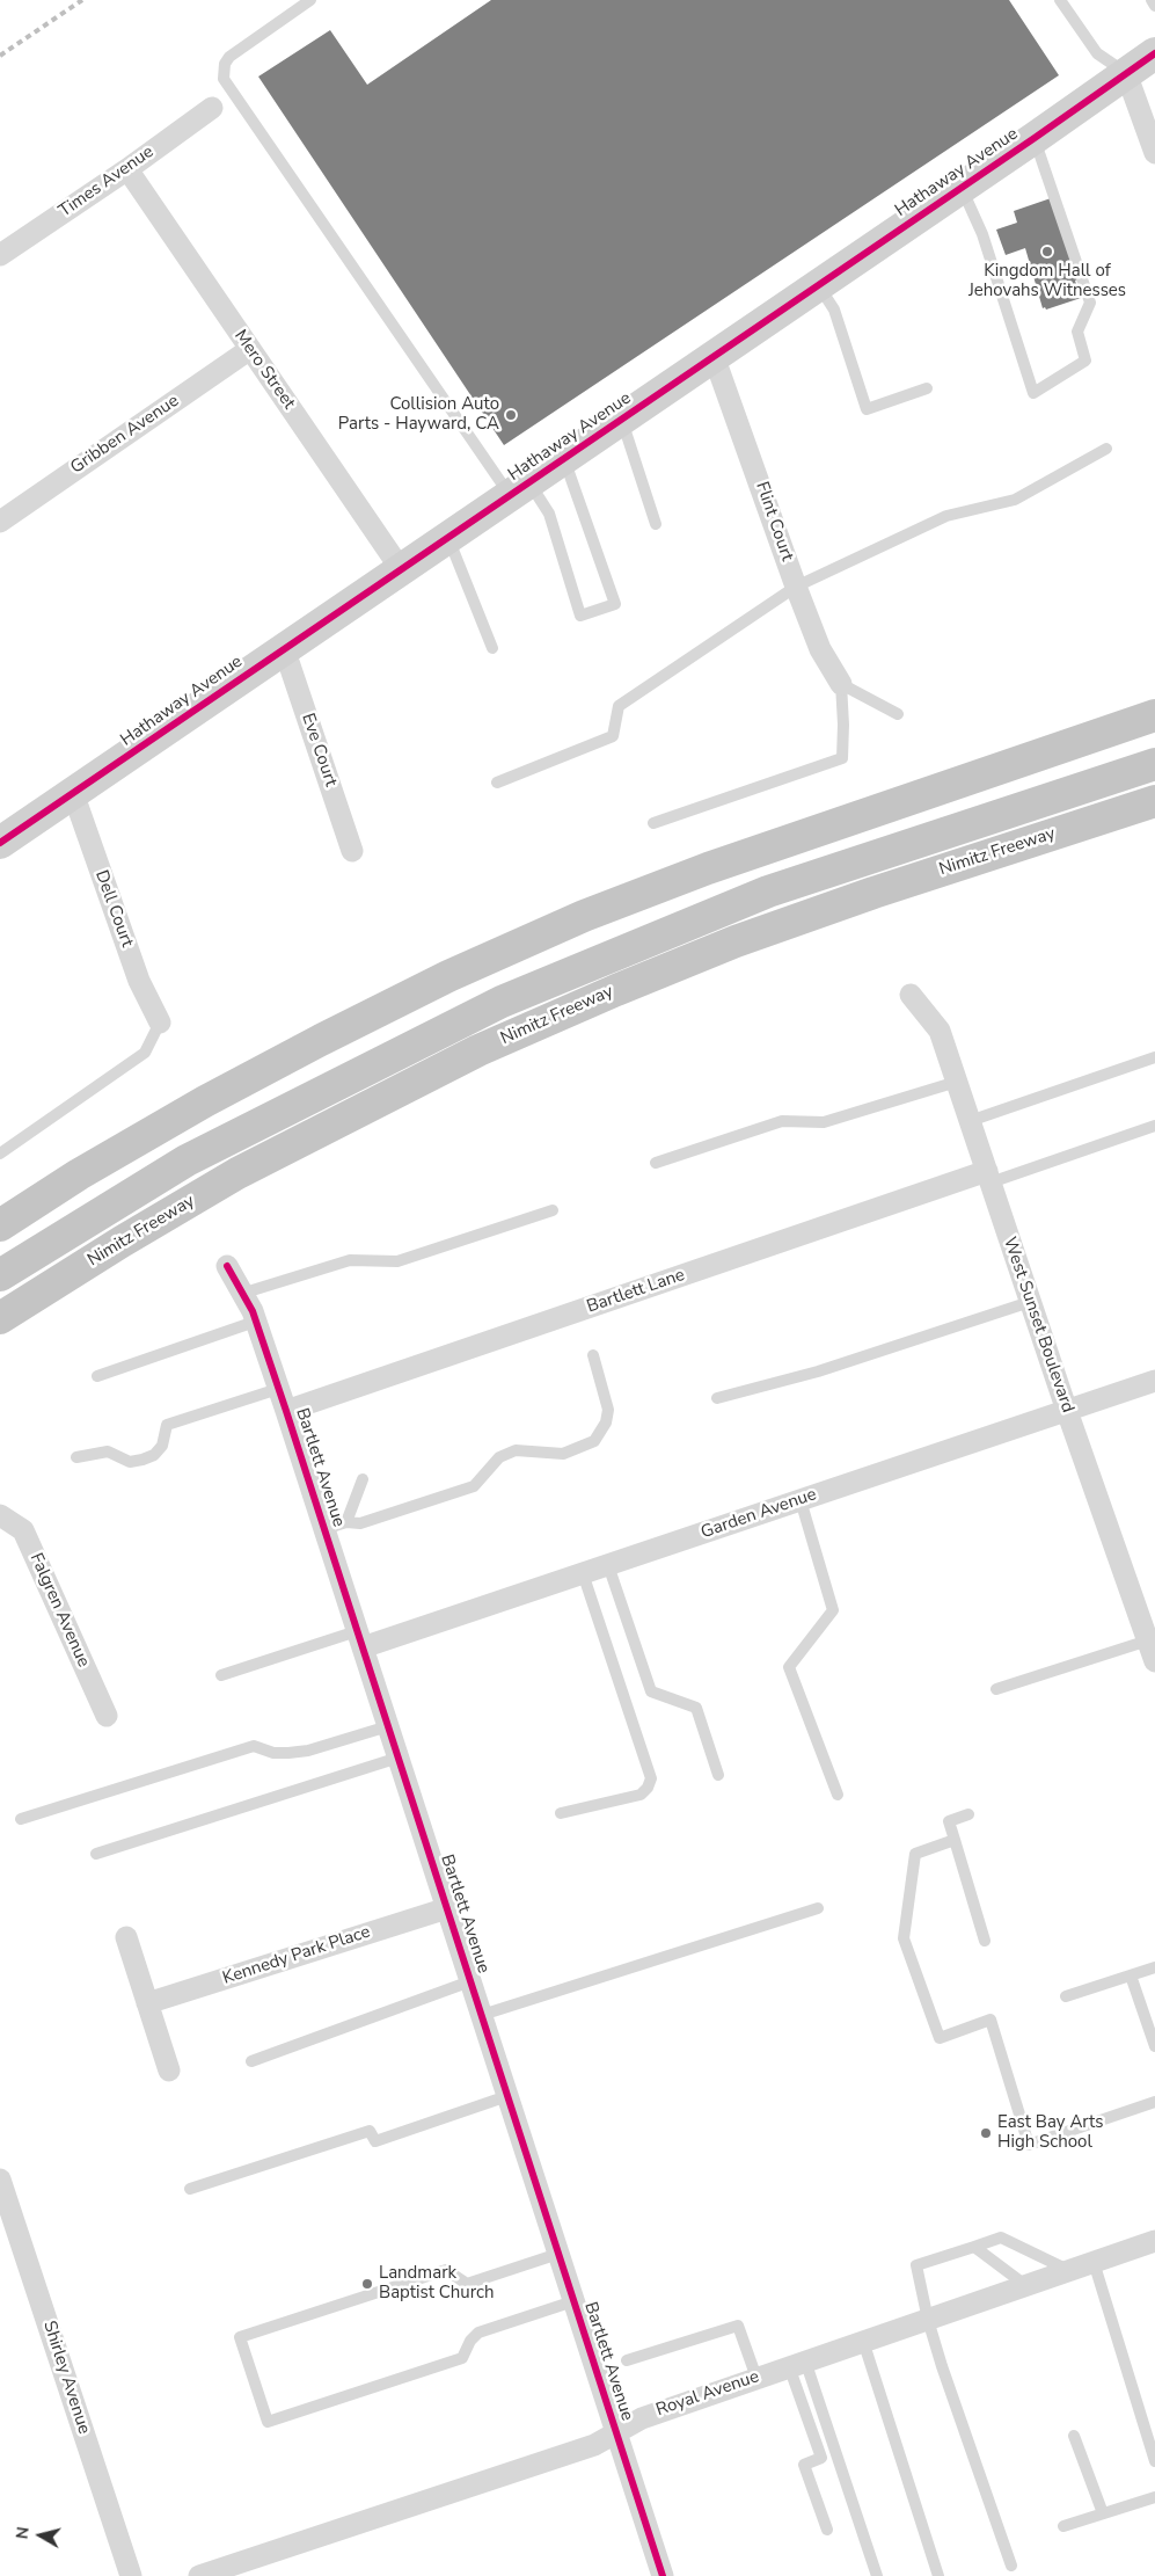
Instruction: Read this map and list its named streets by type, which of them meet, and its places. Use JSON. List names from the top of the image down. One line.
{"streets":{"highway":["Nimitz Freeway"],"street":["Hathaway Avenue","Times Avenue","Mero Street","Gribben Avenue","Flint Court","Eve Court","Dell Court","Bartlett Lane","West Sunset Boulevard","Bartlett Avenue","Garden Avenue","Falgren Avenue","Kennedy Park Place","Shirley Avenue","Royal Avenue"]},"crossings":[["Hathaway Avenue","Mero Street"],["Hathaway Avenue","Flint Court"],["Hathaway Avenue","Eve Court"],["Hathaway Avenue","Dell Court"],["Times Avenue","Mero Street"],["Mero Street","Gribben Avenue"],["Bartlett Lane","West Sunset Boulevard"],["Bartlett Lane","Bartlett Avenue"],["West Sunset Boulevard","Garden Avenue"],["Bartlett Avenue","Garden Avenue"],["Bartlett Avenue","Kennedy Park Place"],["Bartlett Avenue","Royal Avenue"]],"places":["Kingdom Hall of Jehovahs Witnesses","Collision Auto Parts - Hayward, CA","East Bay Arts High School","Landmark Baptist Church"],"north":"left"}
